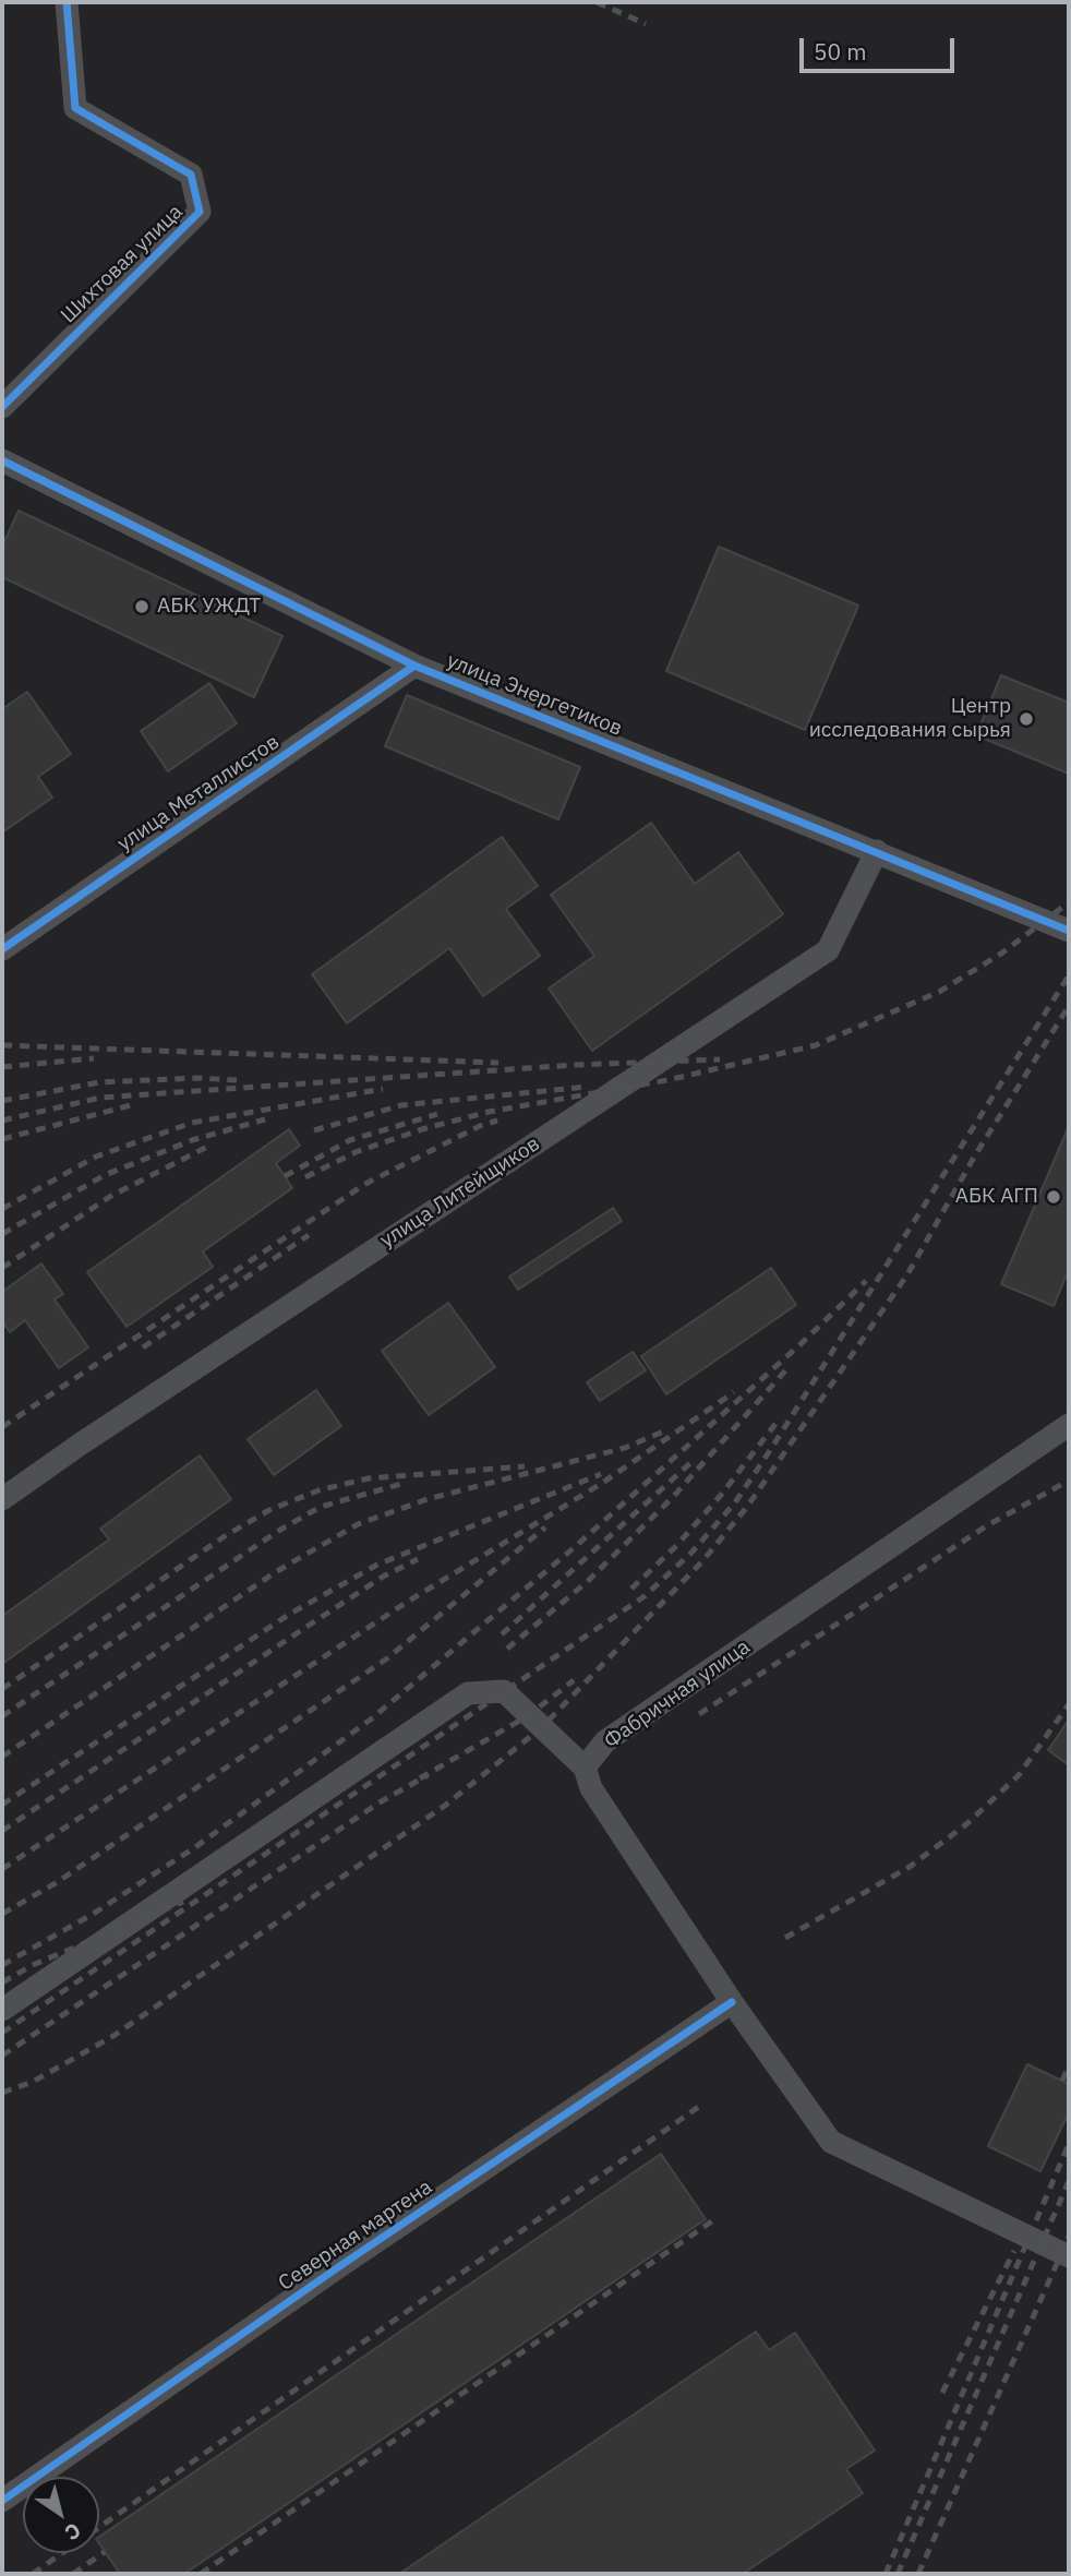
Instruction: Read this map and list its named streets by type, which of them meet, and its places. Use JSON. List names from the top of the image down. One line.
{"streets":{"street":["Шихтовая улица","улица Энергетиков","улица Металлистов","улица Литейщиков","Фабричная улица","Северная мартена"]},"crossings":[["улица Энергетиков","улица Металлистов"],["улица Энергетиков","улица Литейщиков"],["Фабричная улица","Северная мартена"]],"places":["АБК УЖДТ","Центр исследования сырья","АБК АГП"],"scale_bar":"50 m","north":"bottom right"}
